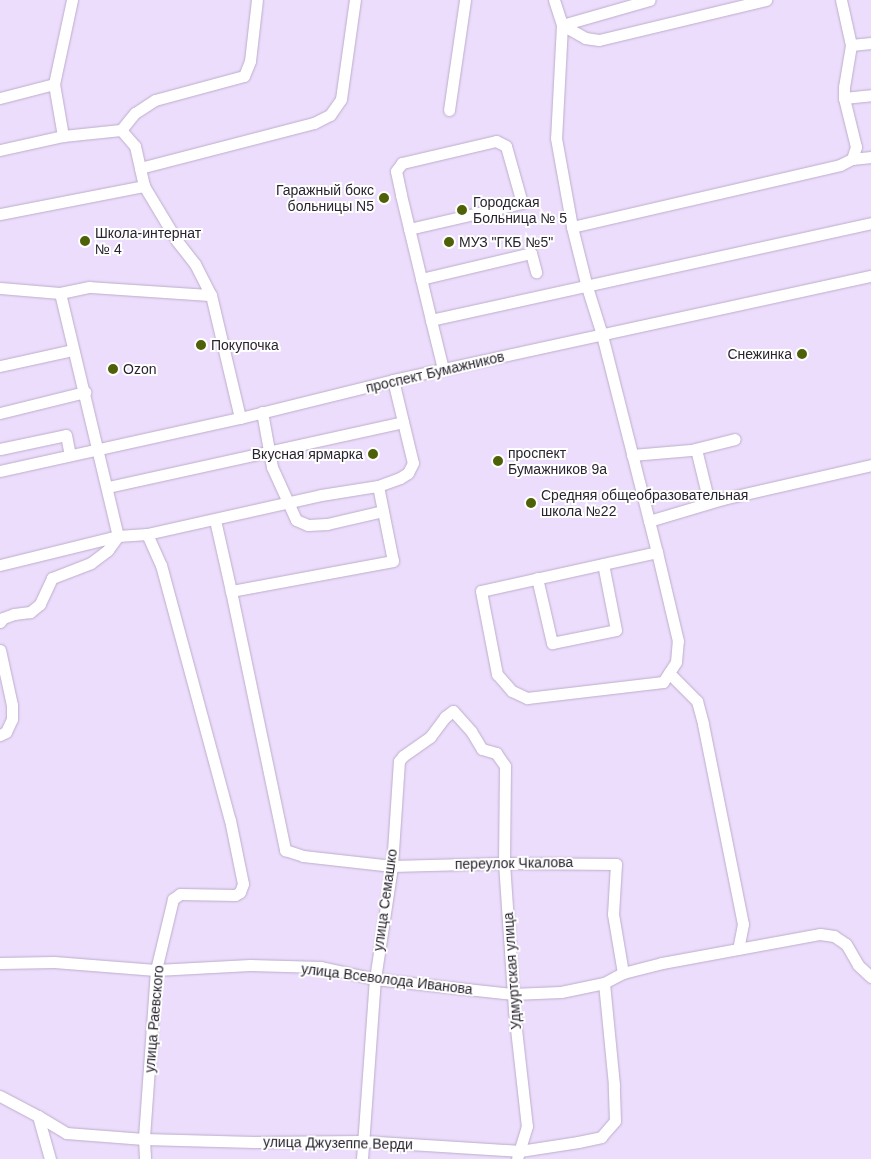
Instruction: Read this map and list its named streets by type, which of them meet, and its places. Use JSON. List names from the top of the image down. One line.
{"streets":{"street":["проспект Бумажников","переулок Чкалова","улица Семашко","Удмуртская улица","улица Всеволода Иванова","улица Раевского","улица Джузеппе Верди"]},"crossings":[["переулок Чкалова","улица Семашко"],["переулок Чкалова","Удмуртская улица"],["переулок Чкалова","улица Всеволода Иванова"],["улица Семашко","Удмуртская улица"],["улица Семашко","улица Всеволода Иванова"],["улица Семашко","улица Джузеппе Верди"],["Удмуртская улица","улица Всеволода Иванова"],["Удмуртская улица","улица Джузеппе Верди"],["улица Всеволода Иванова","улица Раевского"],["улица Всеволода Иванова","улица Джузеппе Верди"],["улица Раевского","улица Джузеппе Верди"]],"places":["Гаражный бокс больницы N5","Городская Больница № 5","Школа-интернат № 4","МУЗ \"ГКБ №5\"","Покупочка","Снежинка","Ozon","Вкусная ярмарка","проспект Бумажников 9а","Средняя общеобразовательная школа №22"]}
